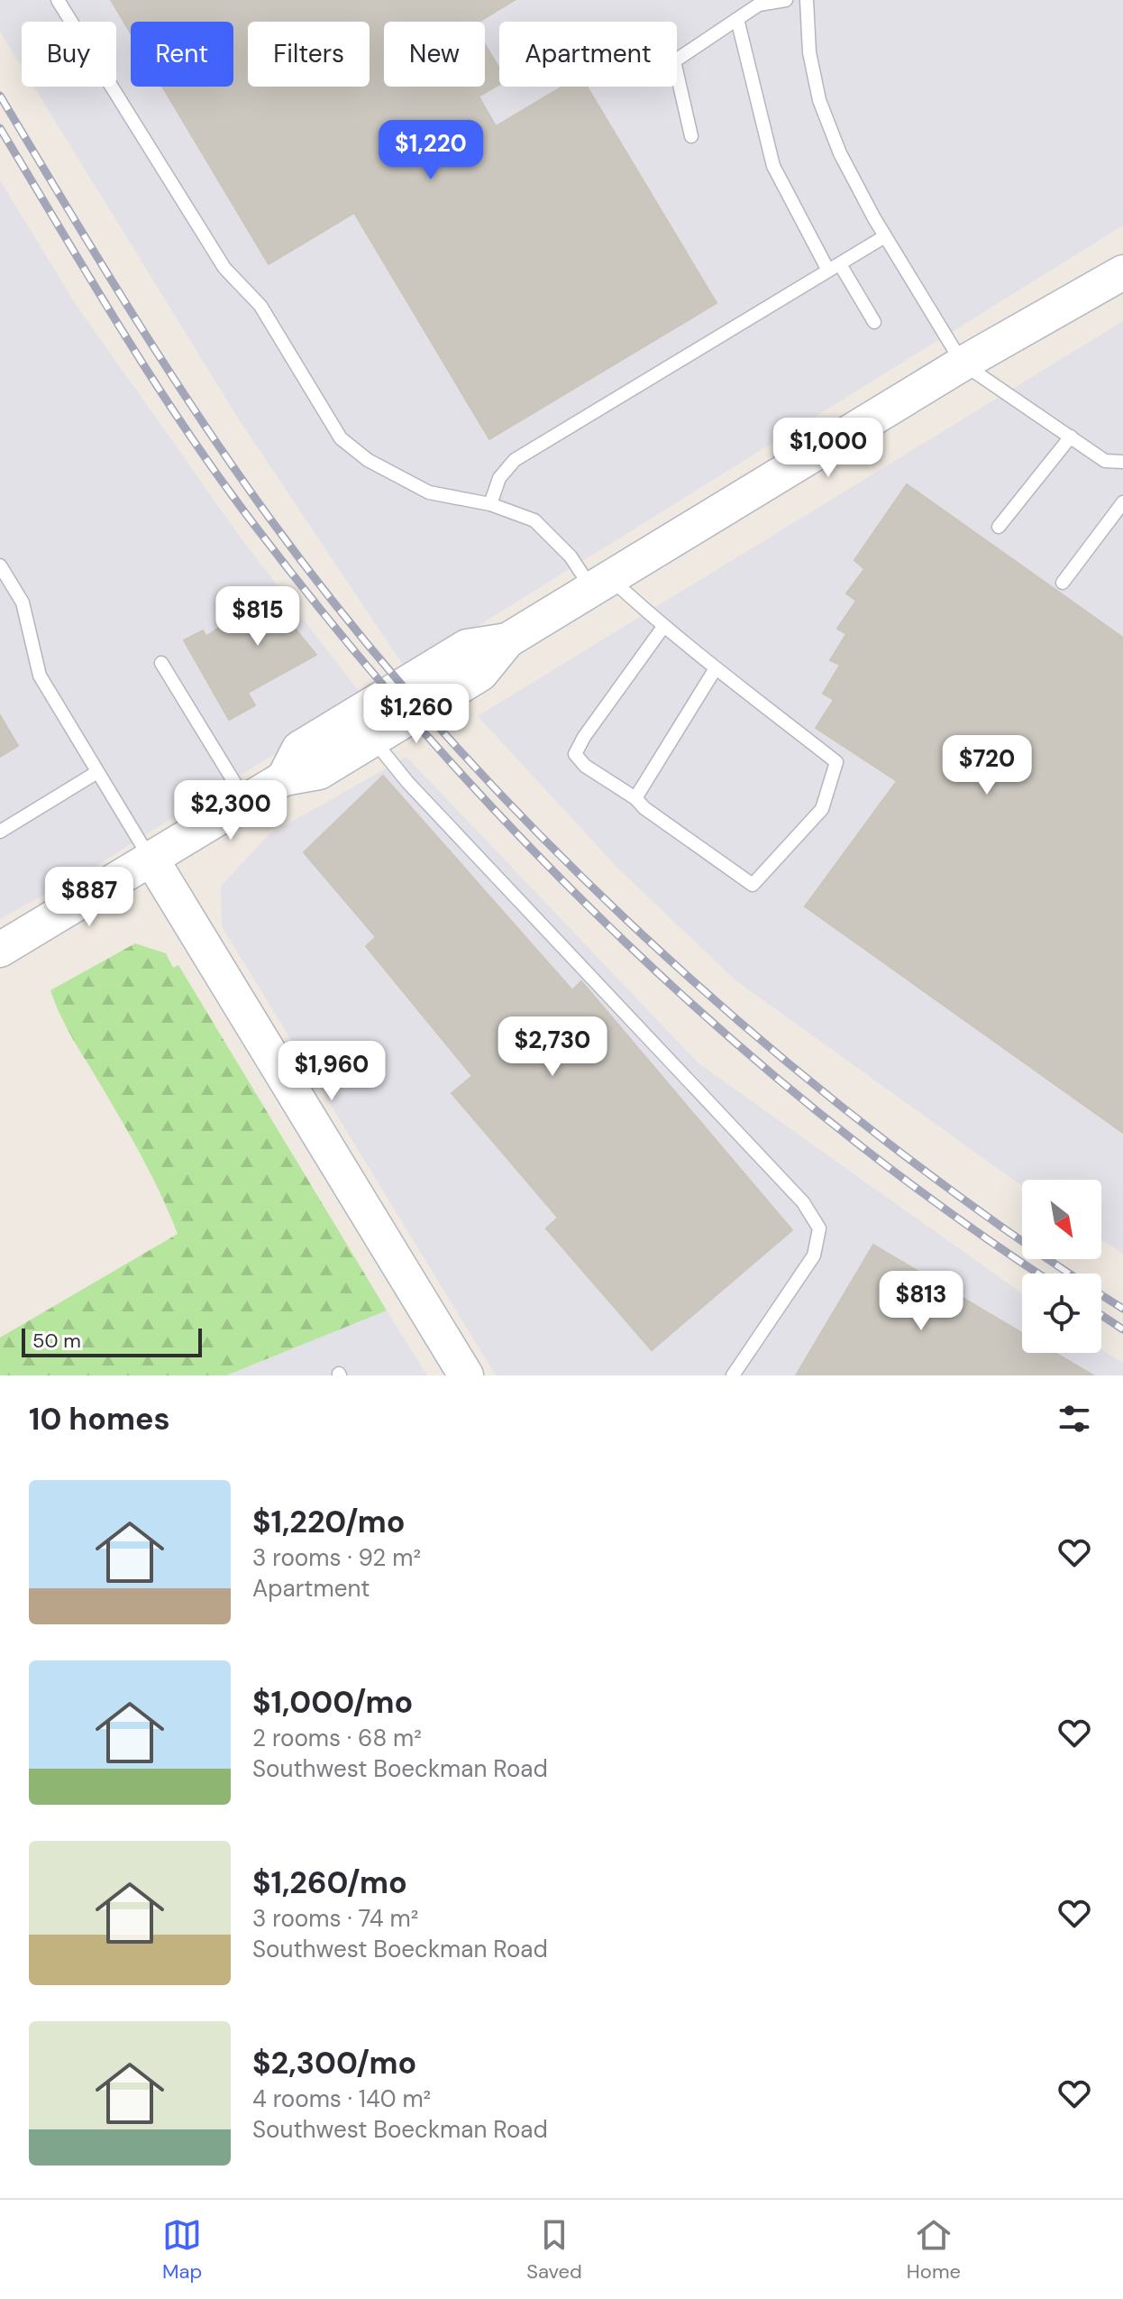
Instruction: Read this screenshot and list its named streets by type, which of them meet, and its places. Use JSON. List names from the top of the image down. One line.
{"scale_bar":"50 m","north":"bottom right","page":{"chip":["Buy","Rent","Filters","New","Apartment"],"price":["$1,220","$1,000","$815","$1,260","$720","$2,300","$887","$2,730","$1,960","$813"],"scale":"50 m","heading":"10 homes","list":[{"name":"$1,220/mo","note":"3 rooms · 92 m² · Apartment"},{"name":"$1,000/mo","note":"2 rooms · 68 m² · Southwest Boeckman Road"},{"name":"$1,260/mo","note":"3 rooms · 74 m² · Southwest Boeckman Road"},{"name":"$2,300/mo","note":"4 rooms · 140 m² · Southwest Boeckman Road"}],"tabs":["Map","Saved","Home"]}}
